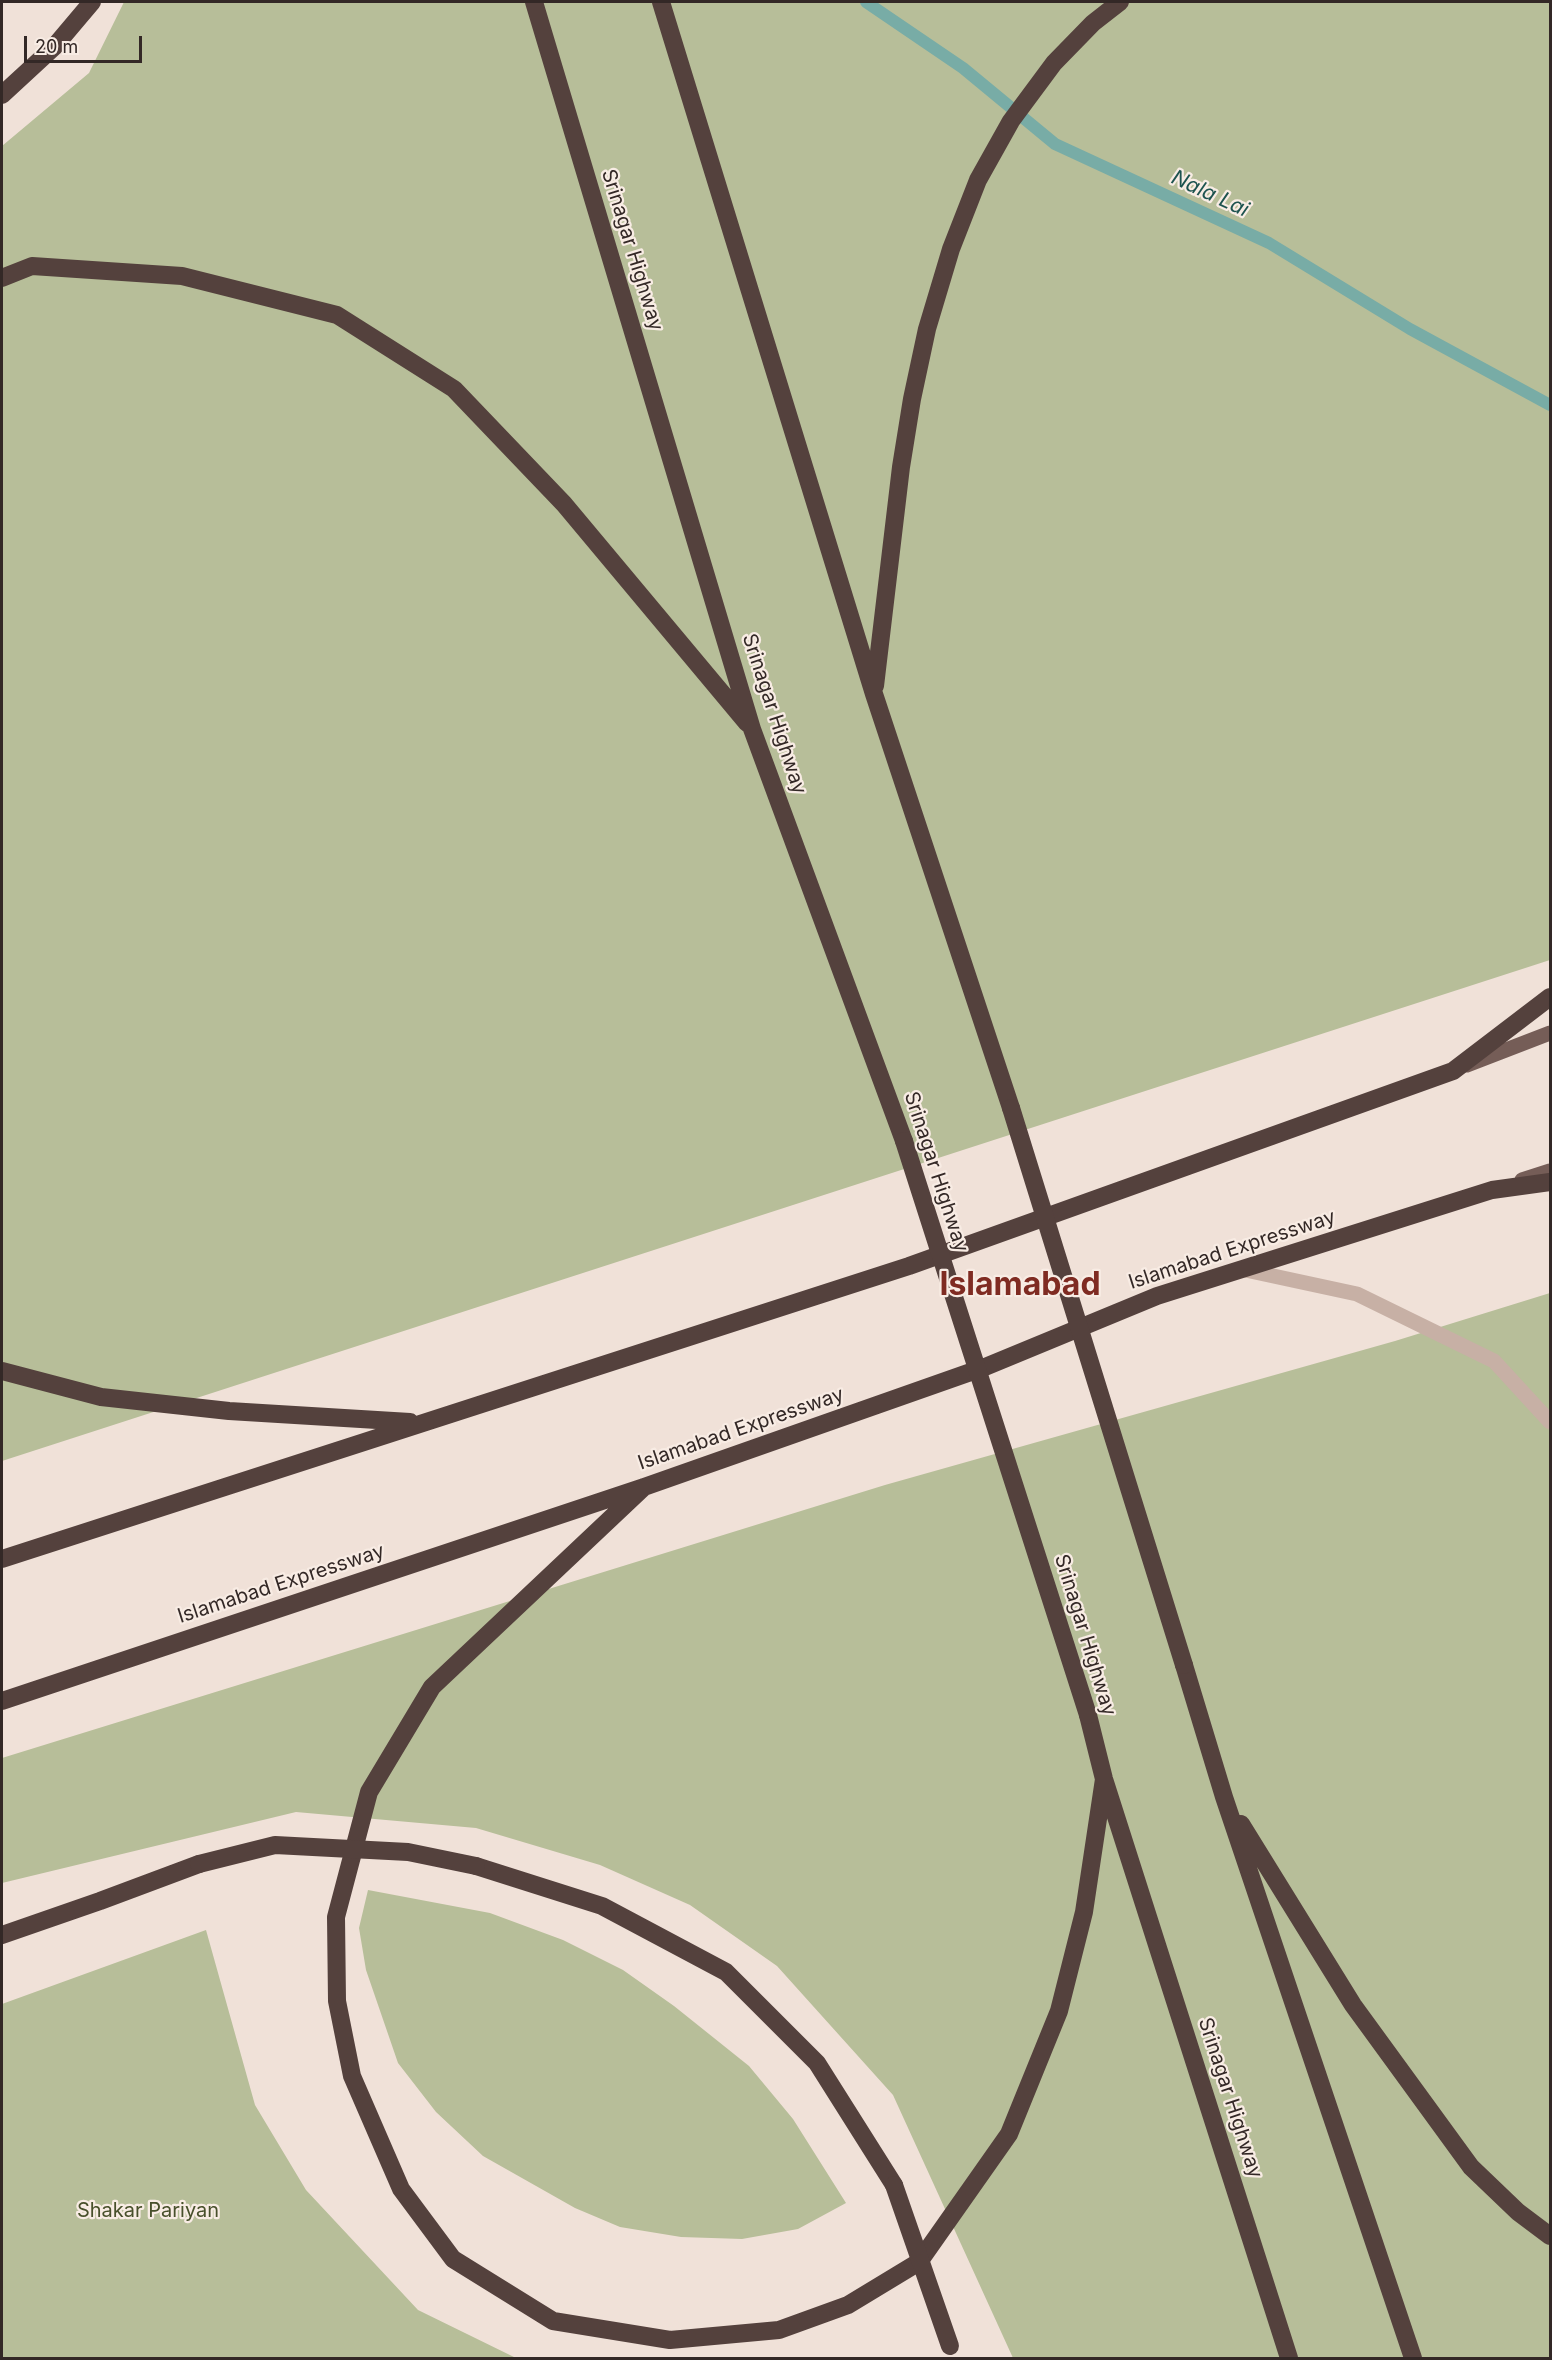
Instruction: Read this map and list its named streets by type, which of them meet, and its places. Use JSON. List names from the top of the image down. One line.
{"streets":{"highway":["Srinagar Highway","Islamabad Expressway"]},"districts":["Islamabad"],"water":["Nala Lai"],"parks":["Shakar Pariyan"],"scale_bar":"20 m"}
